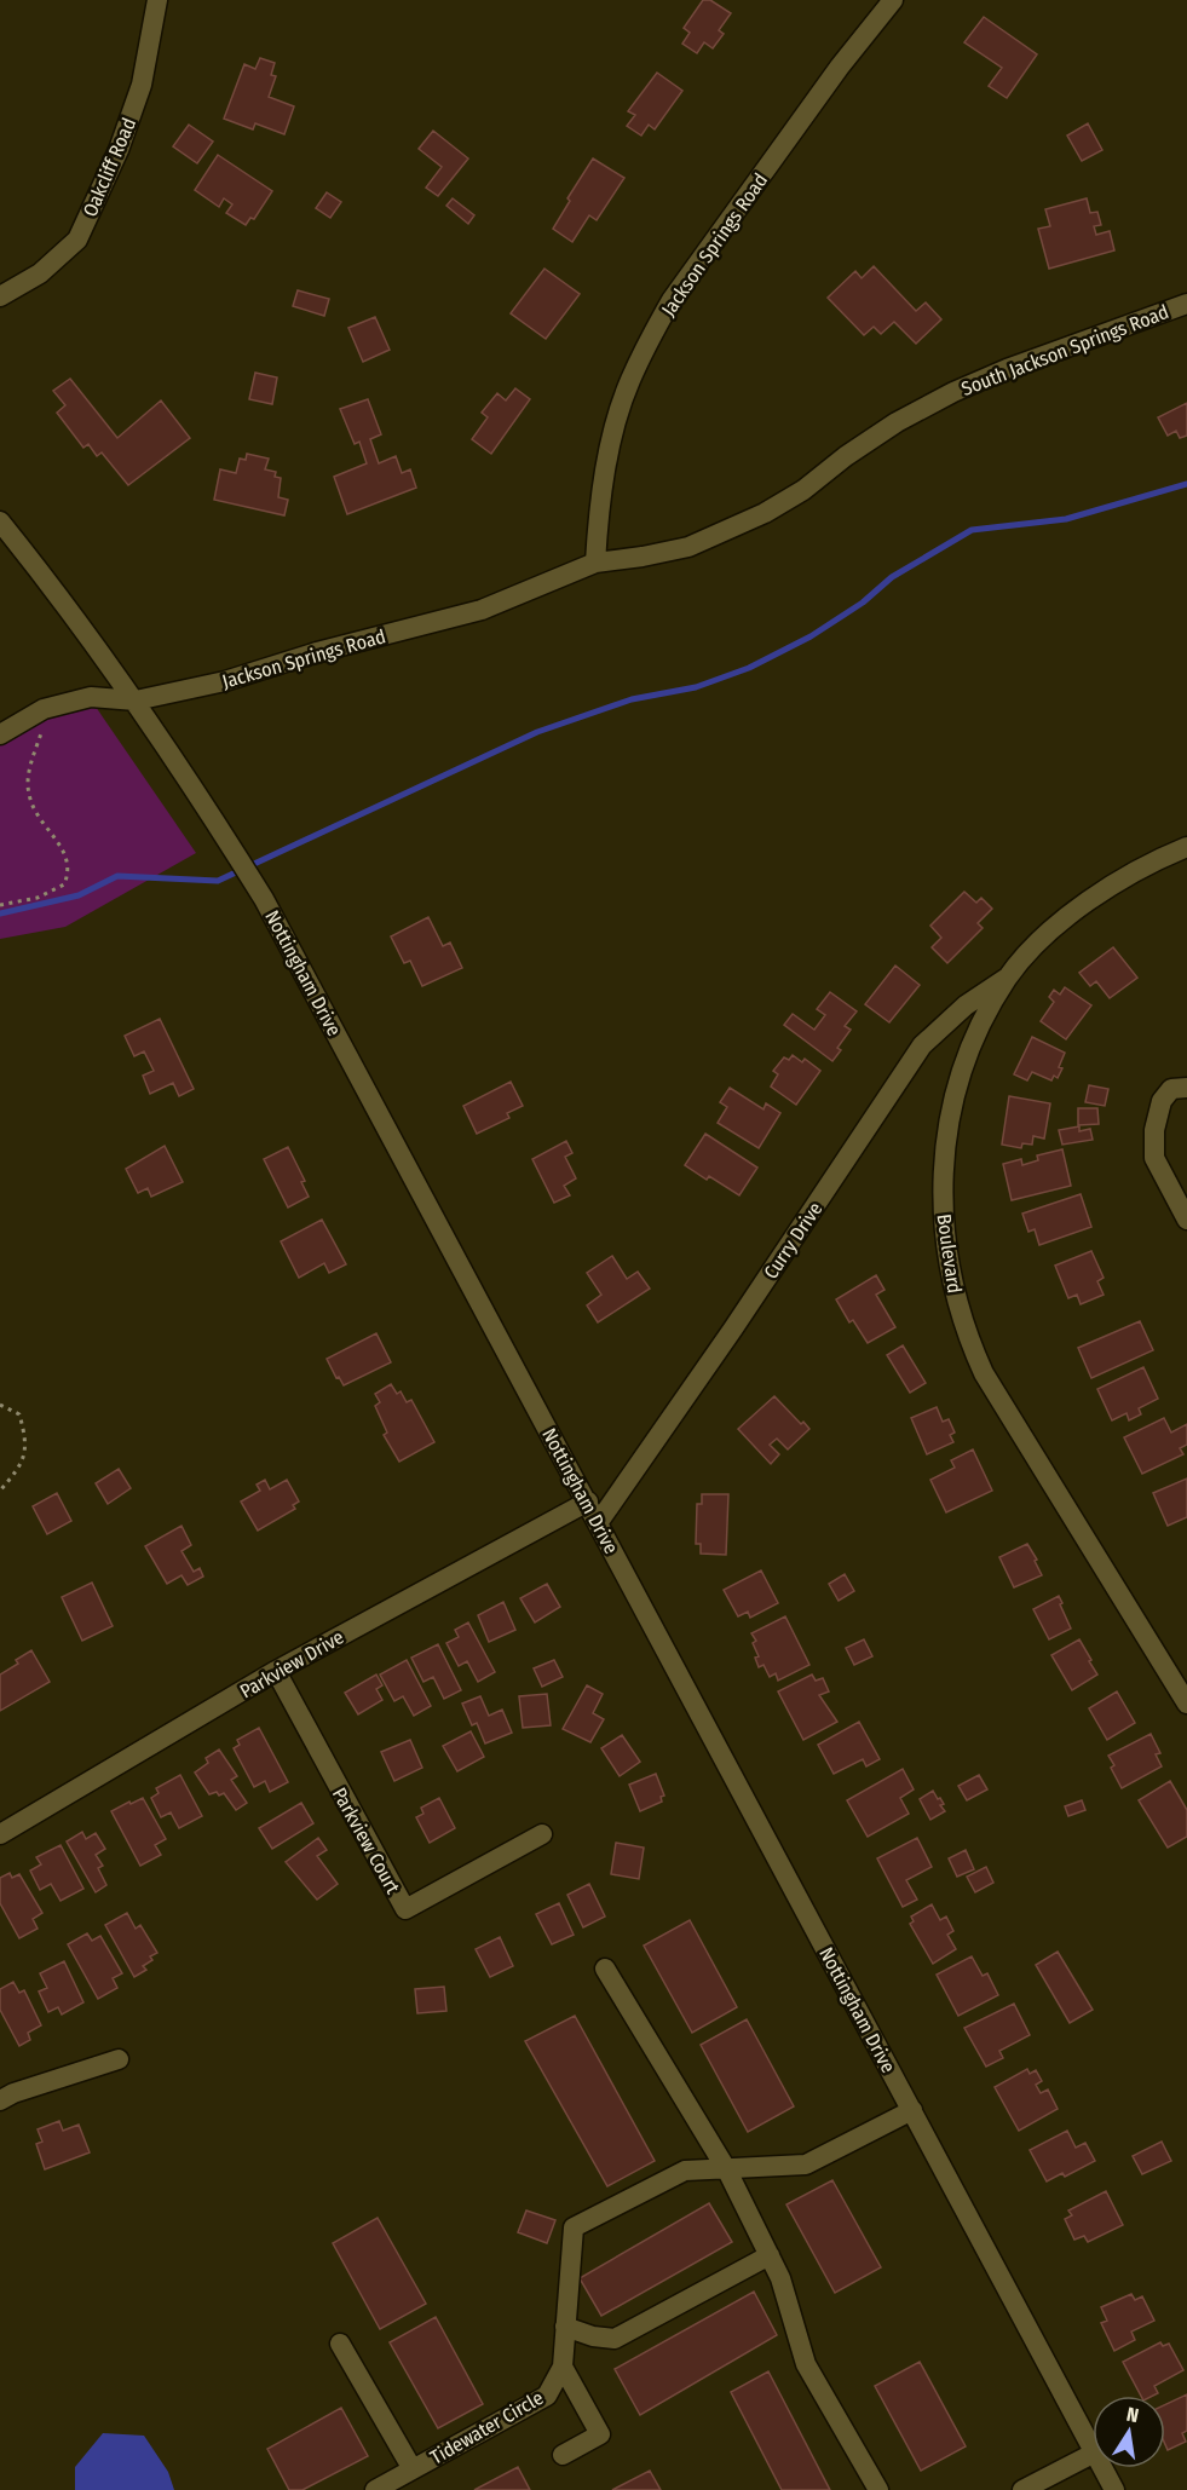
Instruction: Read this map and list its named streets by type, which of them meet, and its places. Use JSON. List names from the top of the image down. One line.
{"streets":{"street":["Oakcliff Road","Jackson Springs Road","South Jackson Springs Road","Nottingham Drive","Curry Drive","Boulevard","Parkview Drive","Parkview Court","Tidewater Circle"]},"crossings":[["Jackson Springs Road","South Jackson Springs Road"],["Jackson Springs Road","Nottingham Drive"],["Nottingham Drive","Curry Drive"],["Nottingham Drive","Parkview Drive"],["Nottingham Drive","Tidewater Circle"],["Curry Drive","Boulevard"],["Parkview Drive","Parkview Court"]],"north":"top"}
